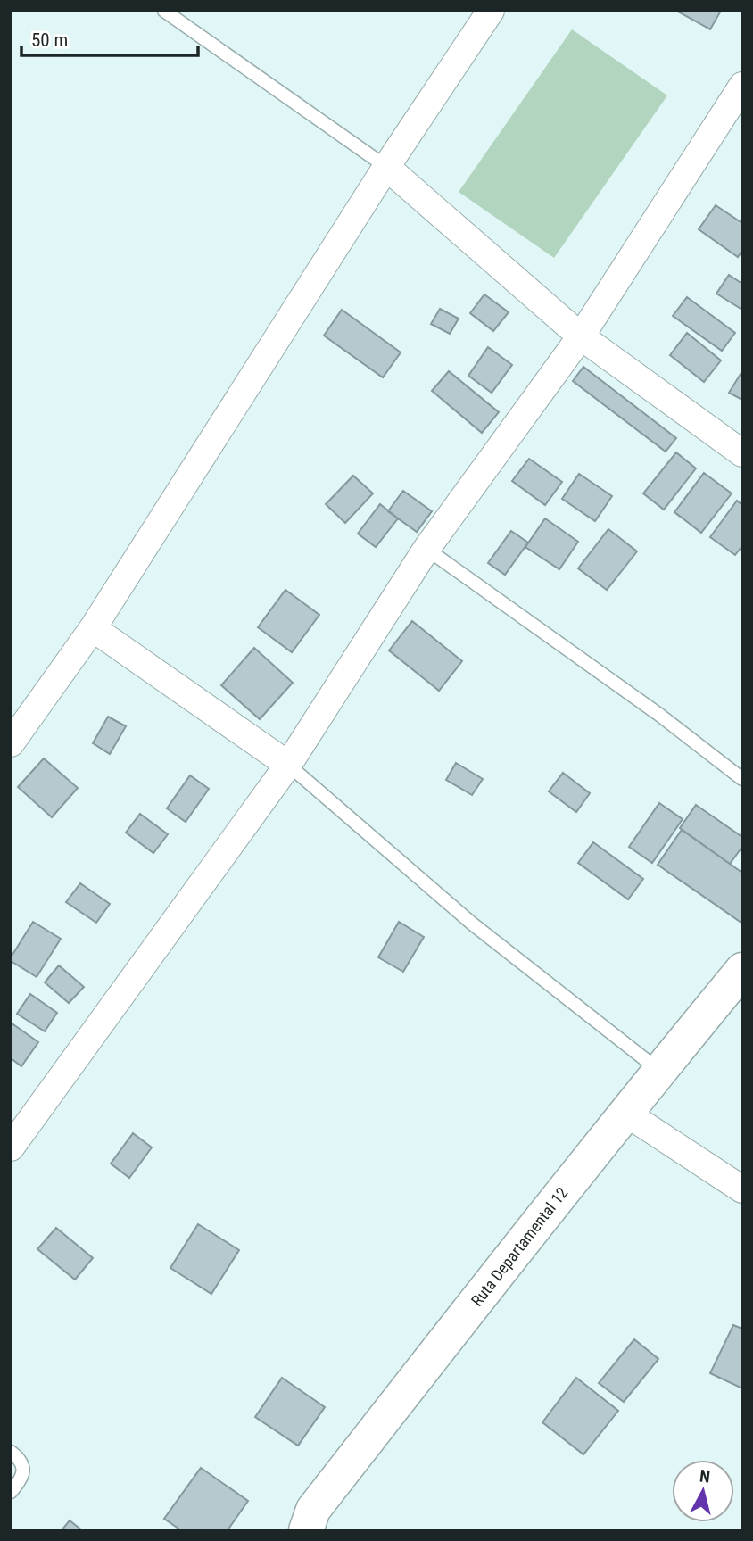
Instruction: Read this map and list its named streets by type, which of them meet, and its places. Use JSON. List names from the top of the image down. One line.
{"streets":{"main road":["Ruta Departamental 12"]},"scale_bar":"50 m","north":"top"}
